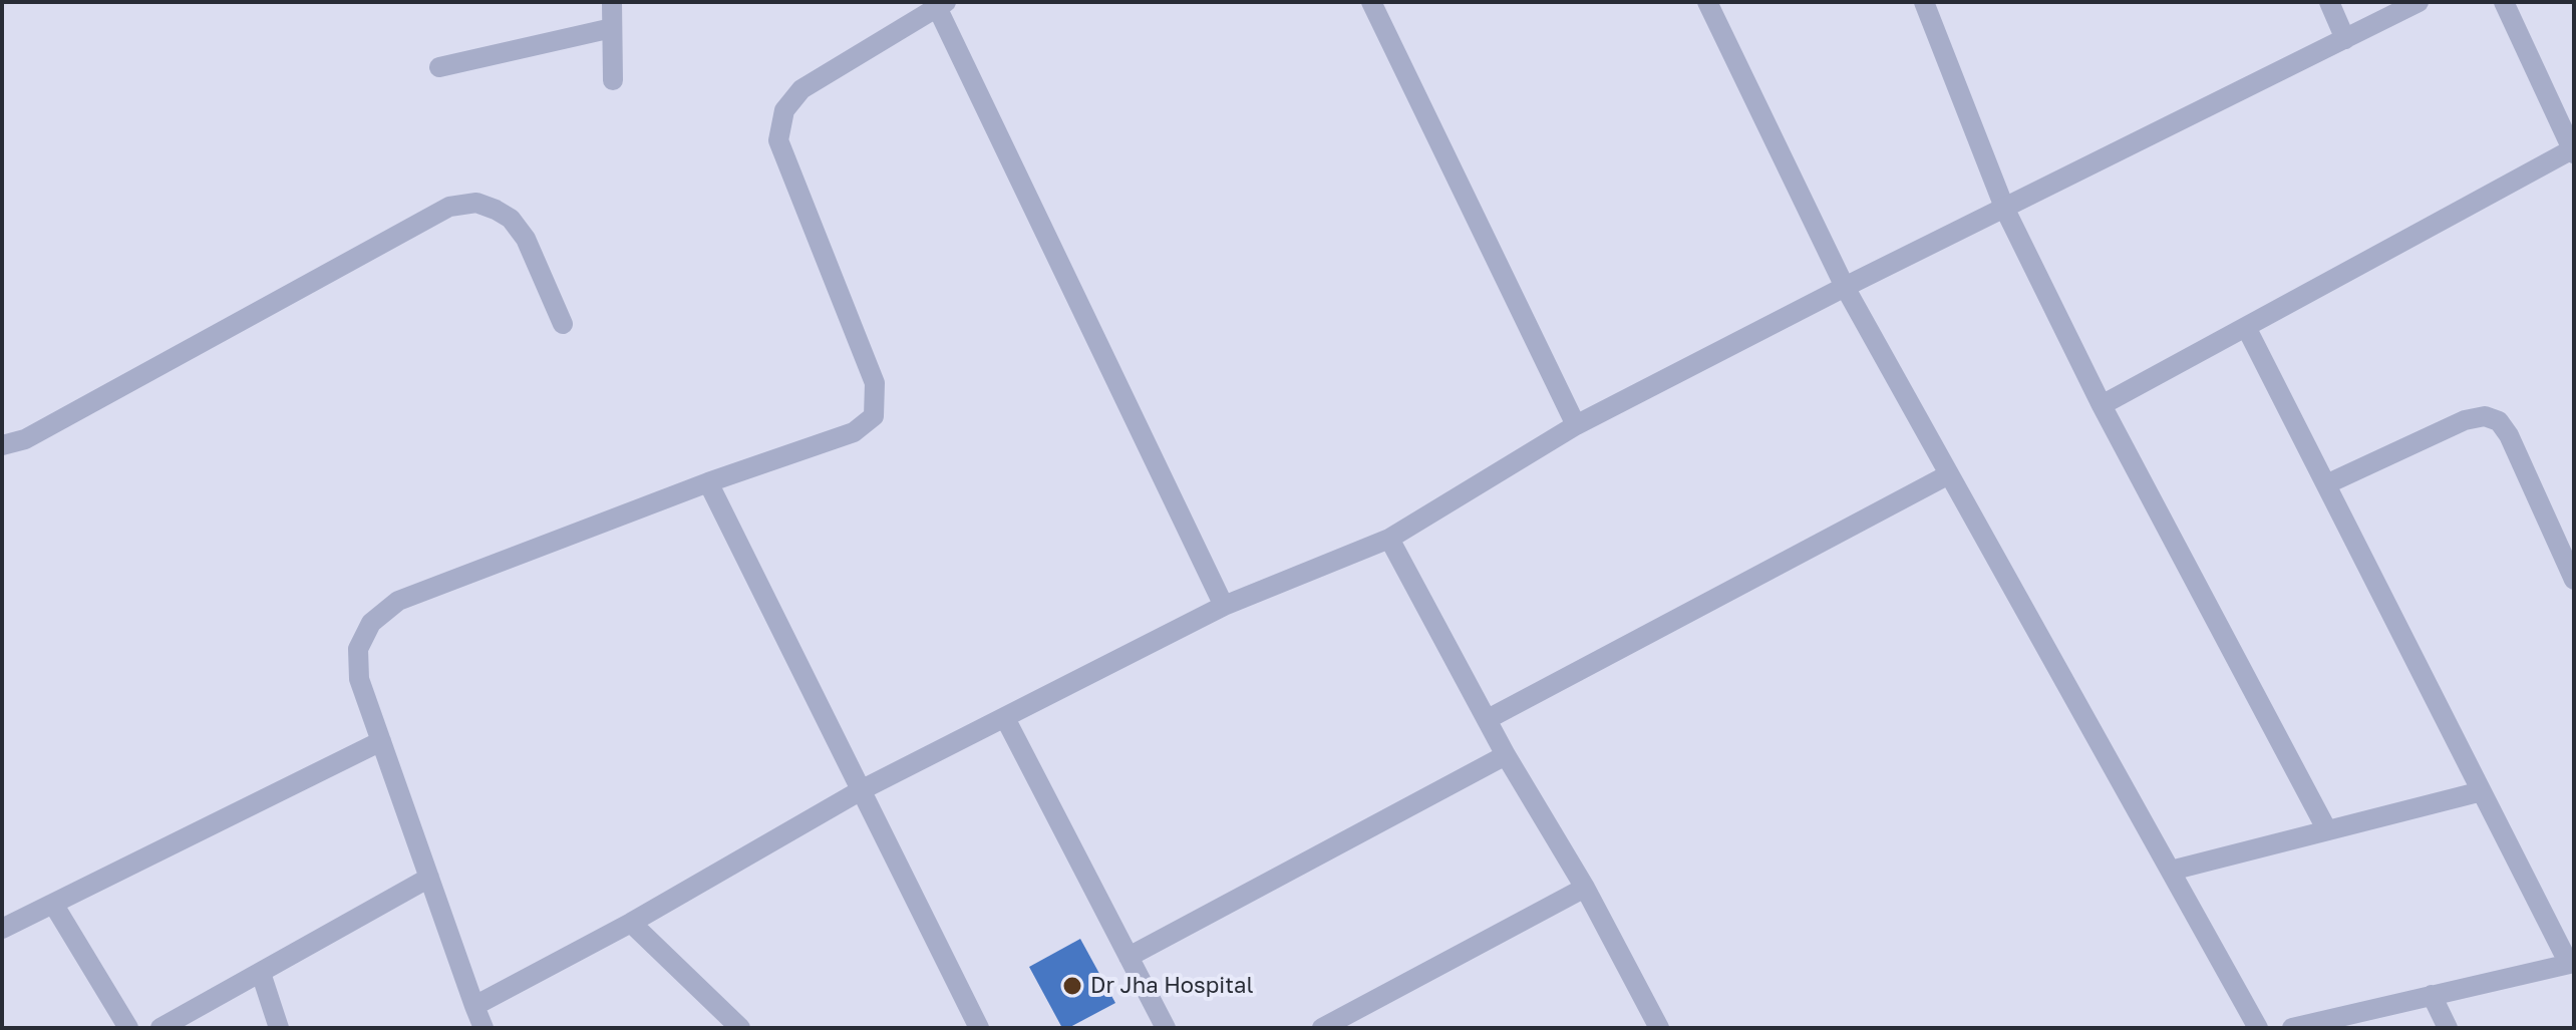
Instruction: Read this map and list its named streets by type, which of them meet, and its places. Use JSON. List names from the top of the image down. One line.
{"places":["Dr Jha Hospital"]}
